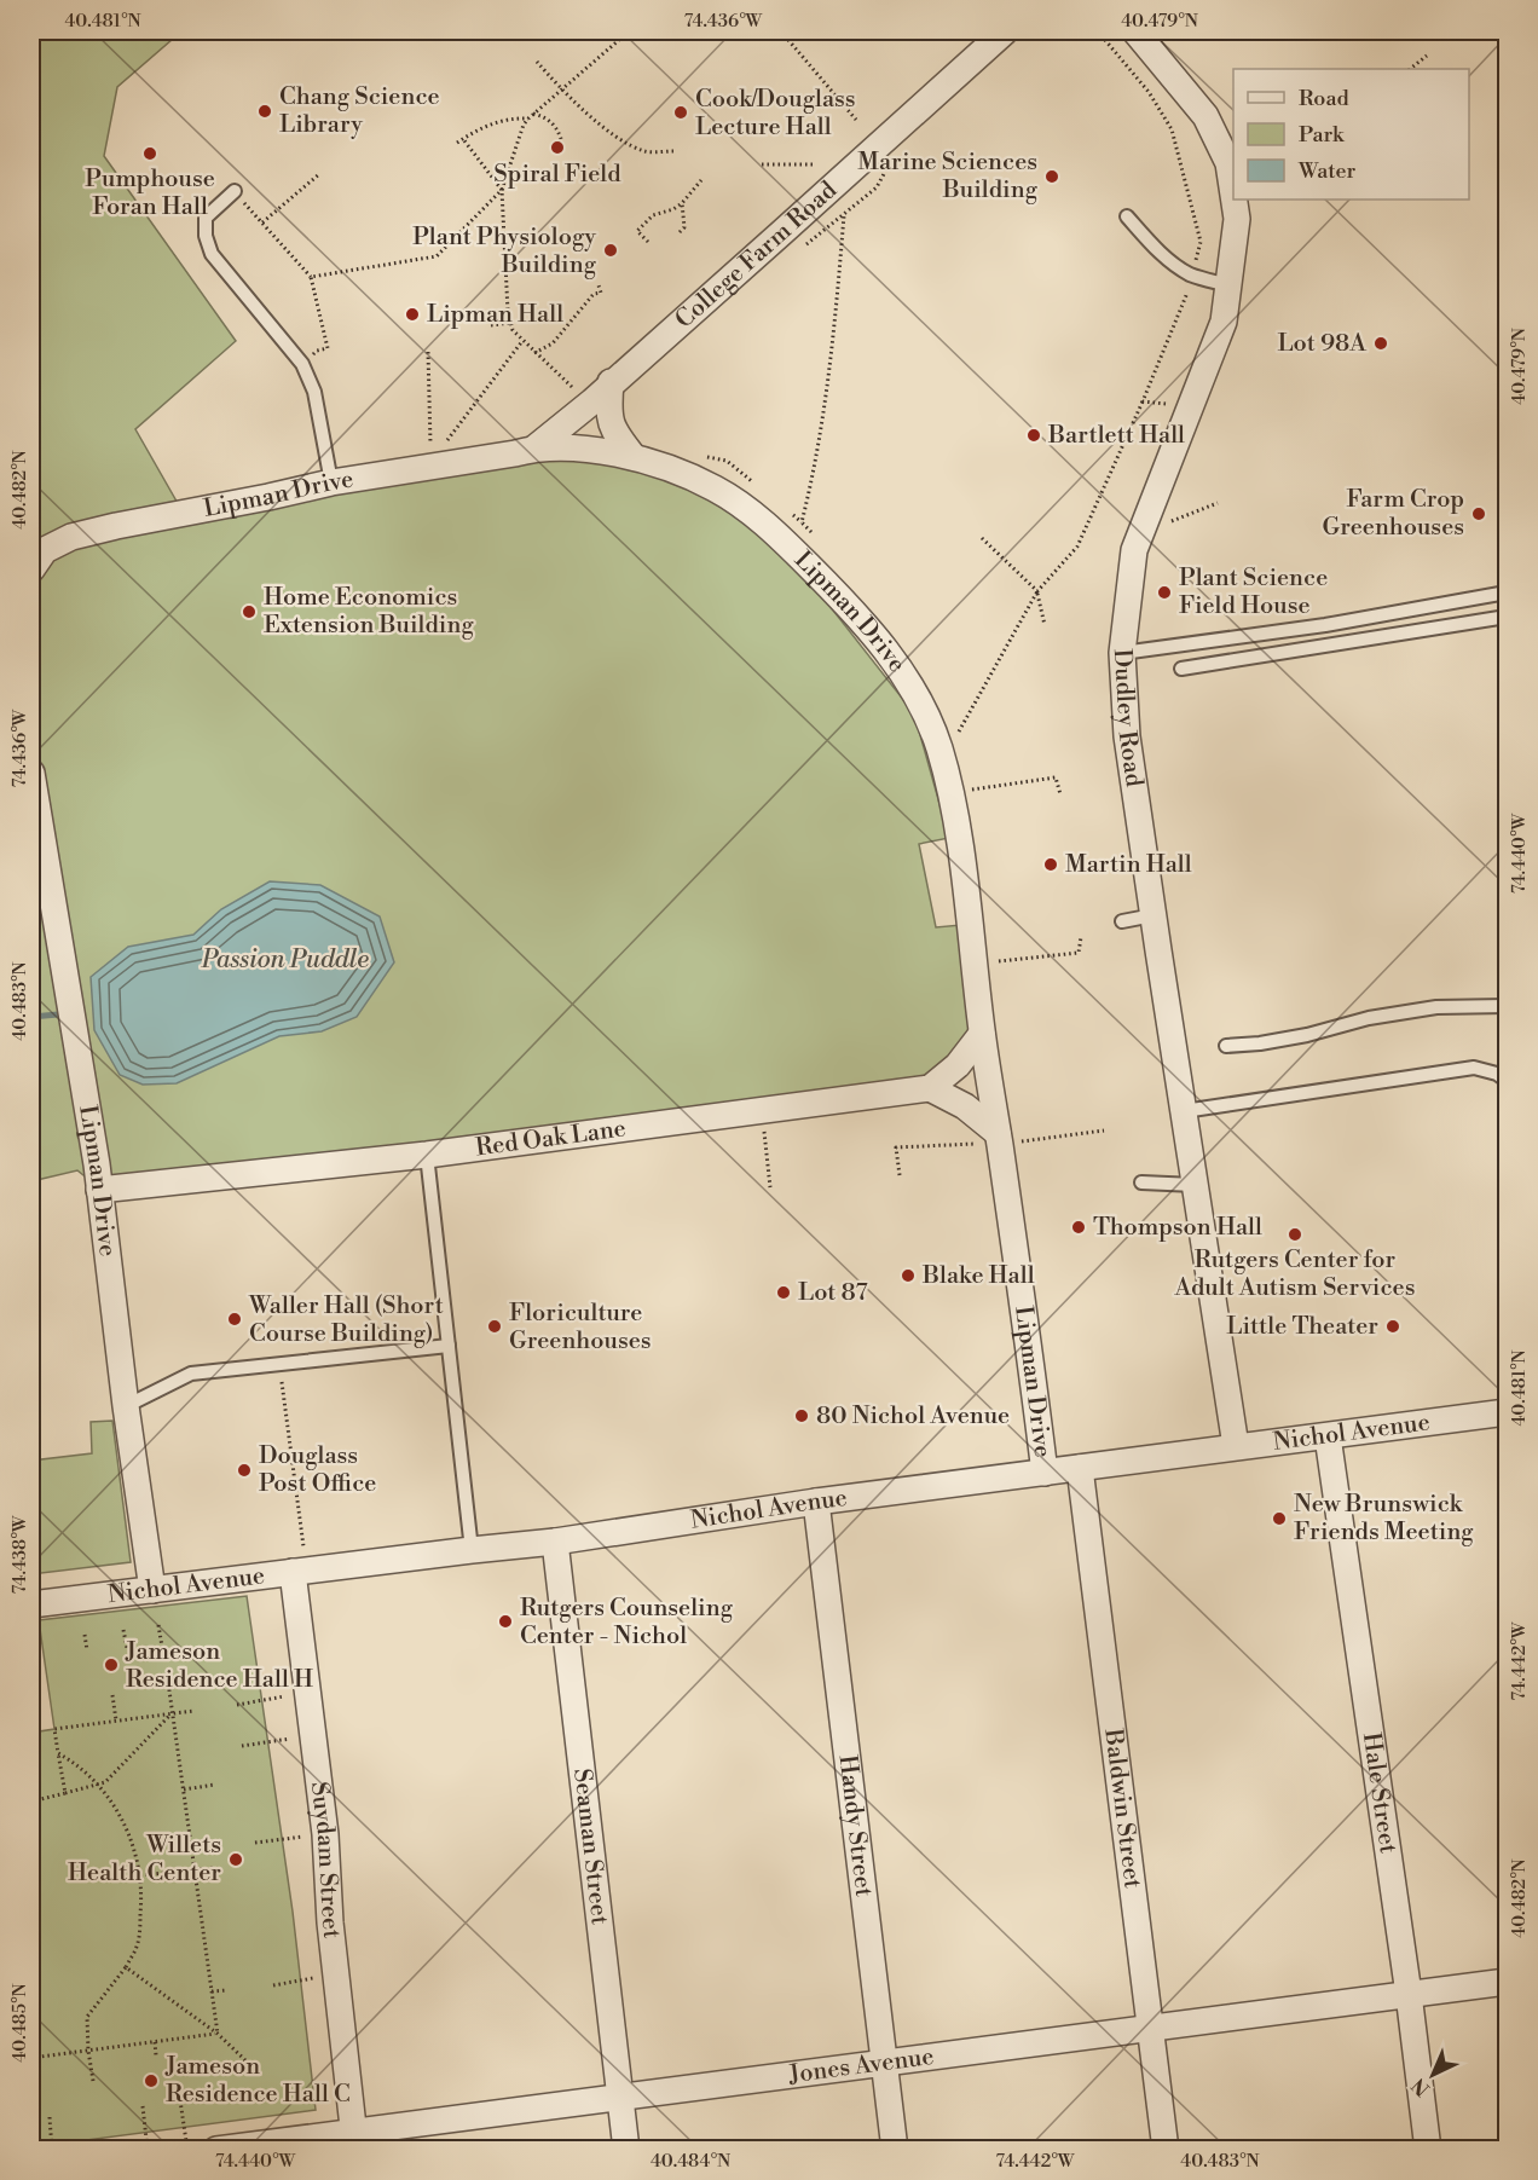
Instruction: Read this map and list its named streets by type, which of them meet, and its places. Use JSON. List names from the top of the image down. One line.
{"streets":{"street":["College Farm Road","Lipman Drive","Dudley Road","Red Oak Lane","Nichol Avenue","Hale Street","Baldwin Street","Handy Street","Seaman Street","Suydam Street","Jones Avenue"]},"crossings":[["College Farm Road","Lipman Drive"],["Lipman Drive","Red Oak Lane"],["Lipman Drive","Nichol Avenue"],["Dudley Road","Nichol Avenue"],["Nichol Avenue","Hale Street"],["Nichol Avenue","Baldwin Street"],["Nichol Avenue","Handy Street"],["Nichol Avenue","Seaman Street"],["Nichol Avenue","Suydam Street"],["Hale Street","Jones Avenue"],["Baldwin Street","Jones Avenue"],["Handy Street","Jones Avenue"],["Seaman Street","Jones Avenue"],["Suydam Street","Jones Avenue"]],"water":["Passion Puddle"],"places":["Chang Science Library","Cook/Douglass Lecture Hall","Spiral Field","Pumphouse Foran Hall","Marine Sciences Building","Plant Physiology Building","Lipman Hall","Lot 98A","Bartlett Hall","Farm Crop Greenhouses","Plant Science Field House","Home Economics Extension Building","Martin Hall","Thompson Hall","Rutgers Center for Adult Autism Services","Blake Hall","Lot 87","Waller Hall (Short Course Building)","Floriculture Greenhouses","Little Theater","80 Nichol Avenue","Douglass Post Office","New Brunswick Friends Meeting","Rutgers Counseling Center - Nichol","Jameson Residence Hall H","Willets Health Center","Jameson Residence Hall C"],"legend":["Road","Park","Water"],"north":"bottom left","coordinates":["40.481°N","74.436°W","40.479°N","40.482°N","74.440°W","40.483°N","74.438°W","74.442°W","40.485°N","40.484°N"]}
